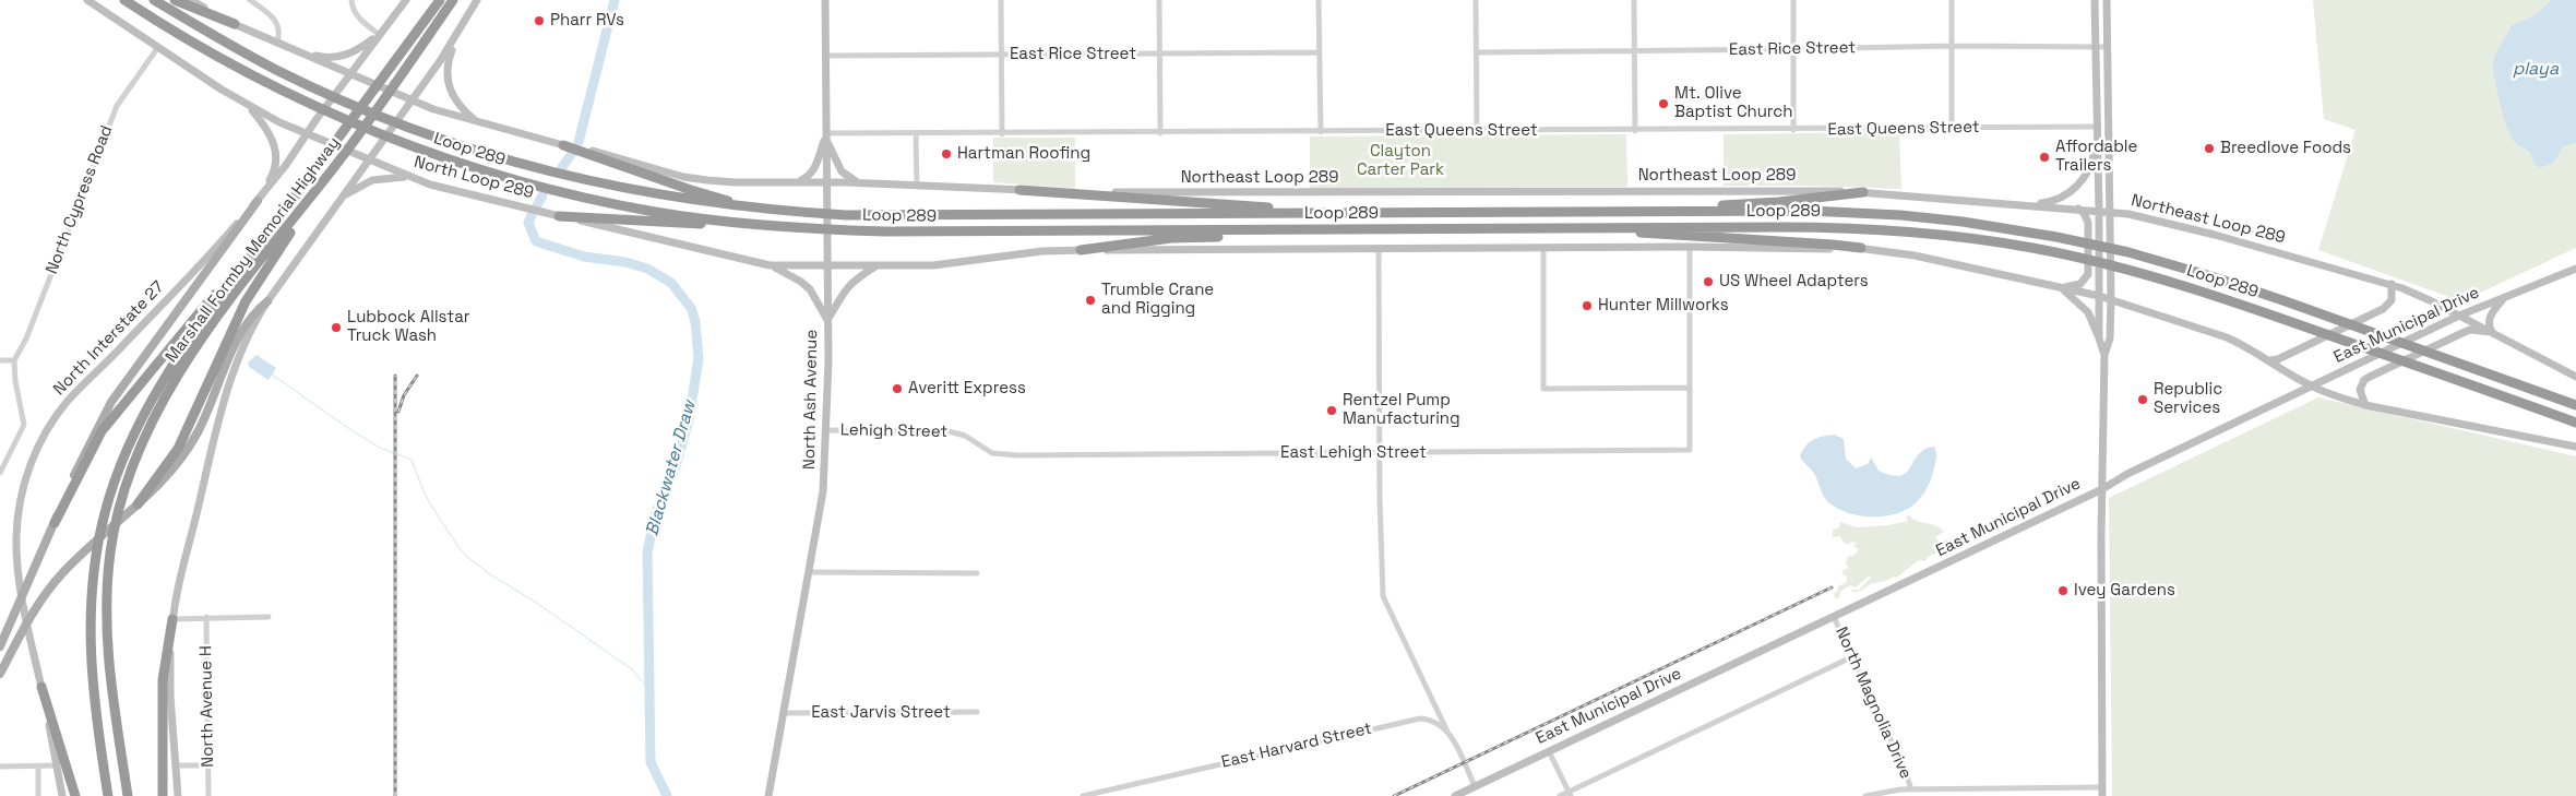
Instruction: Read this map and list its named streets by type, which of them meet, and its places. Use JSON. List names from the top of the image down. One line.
{"streets":{"highway":["Loop 289","Marshall Formby Memorial Highway"],"main road":["Northeast Loop 289","North Loop 289","East Municipal Drive","North Interstate 27","North Ash Avenue"],"street":["East Rice Street","East Queens Street","North Cypress Road","Lehigh Street","East Lehigh Street","North Magnolia Drive","North Avenue H","East Jarvis Street","East Harvard Street"]},"crossings":[["East Rice Street","North Ash Avenue"],["East Queens Street","North Ash Avenue"],["Northeast Loop 289","East Municipal Drive"],["Northeast Loop 289","North Ash Avenue"],["North Loop 289","North Cypress Road"],["North Loop 289","North Interstate 27"],["North Loop 289","North Ash Avenue"],["East Municipal Drive","North Magnolia Drive"],["North Ash Avenue","Lehigh Street"],["North Ash Avenue","East Jarvis Street"],["Lehigh Street","East Lehigh Street"]],"water":["playa","Blackwater Draw"],"parks":["Clayton Carter Park"],"places":["Pharr RVs","Mt. Olive Baptist Church","Breedlove Foods","Hartman Roofing","Affordable Trailers","US Wheel Adapters","Trumble Crane and Rigging","Hunter Millworks","Lubbock Allstar Truck Wash","Averitt Express","Republic Services","Rentzel Pump Manufacturing","Ivey Gardens"]}
